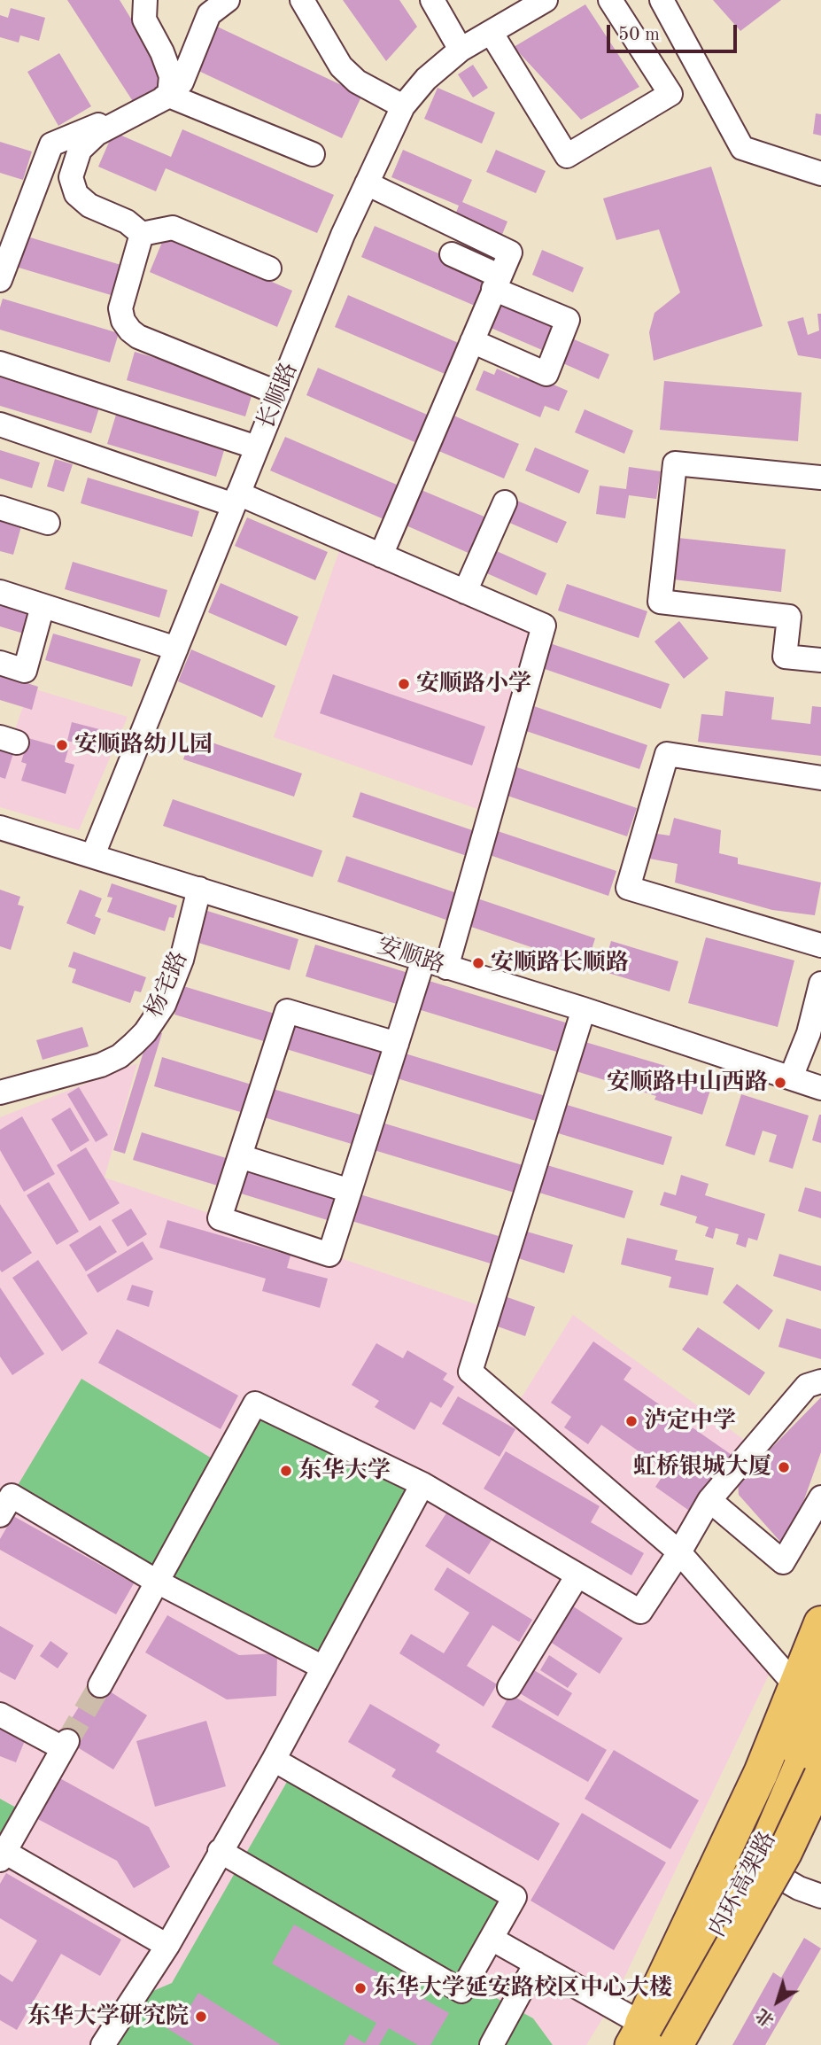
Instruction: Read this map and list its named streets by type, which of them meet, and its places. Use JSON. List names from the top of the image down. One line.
{"streets":{"highway":["内环高架路"],"street":["长顺路","安顺路","杨宅路"]},"crossings":[["长顺路","安顺路"],["安顺路","杨宅路"]],"places":["安顺路小学","安顺路幼儿园","安顺路长顺路","安顺路中山西路","泸定中学","虹桥银城大厦","东华大学","东华大学延安路校区中心大楼","东华大学研究院"],"scale_bar":"50 m","north":"bottom left"}
